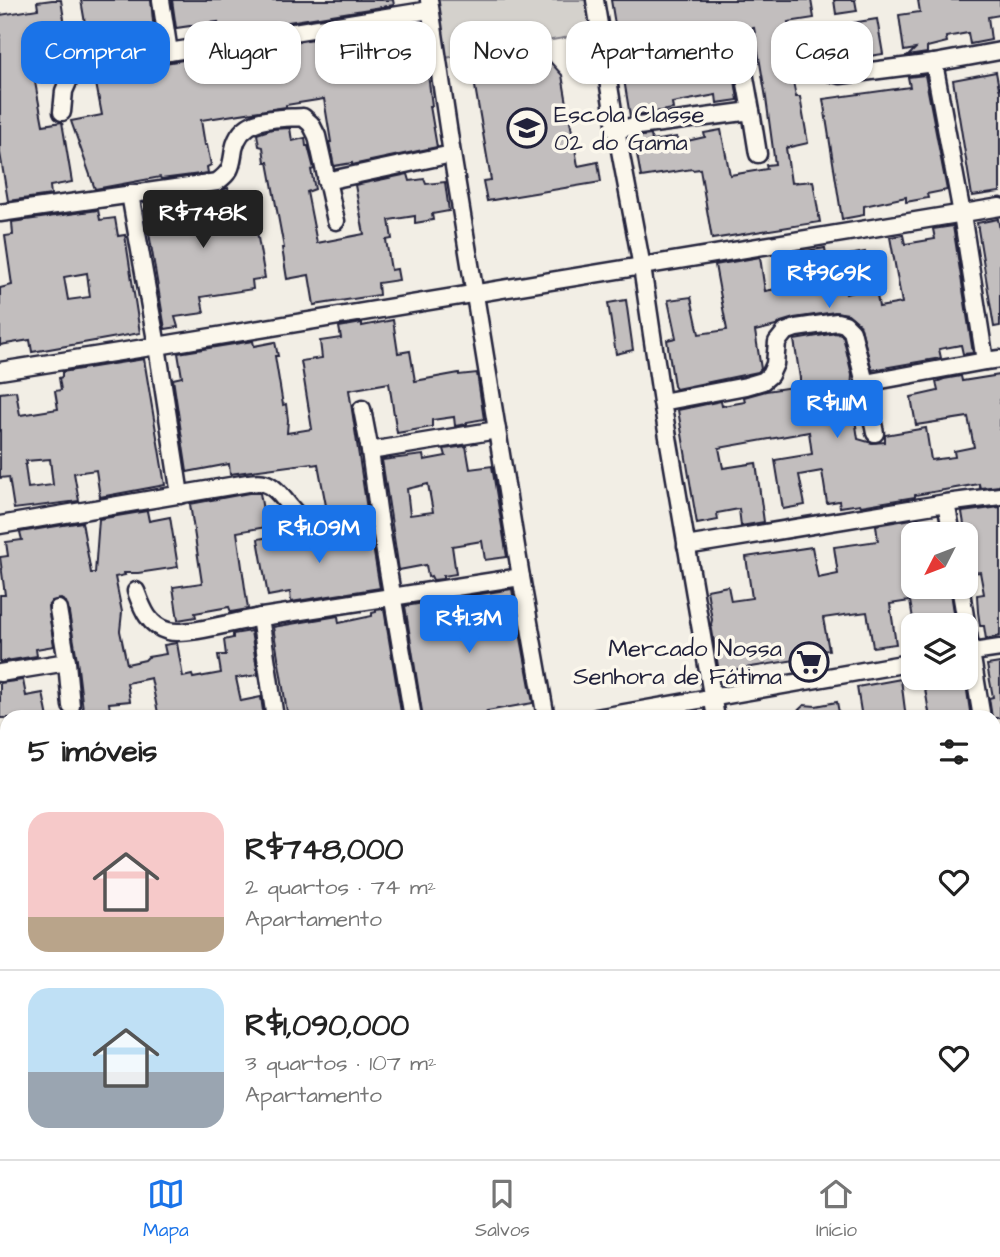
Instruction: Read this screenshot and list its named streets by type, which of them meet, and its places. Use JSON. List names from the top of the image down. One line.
{"places":{"school or university":["Escola Classe 02 do Gama"],"supermarket":["Mercado Nossa Senhora de Fátima"]},"north":"bottom left","page":{"chip":["Comprar","Alugar","Filtros","Novo","Apartamento","Casa"],"price":["R$748K","R$969K","R$1.11M","R$1.09M","R$1.3M"],"heading":"5 imóveis","list":[{"name":"R$748,000","note":"2 quartos · 74 m² · Apartamento"},{"name":"R$1,090,000","note":"3 quartos · 107 m² · Apartamento"}],"tabs":["Mapa","Salvos","Início"]}}
